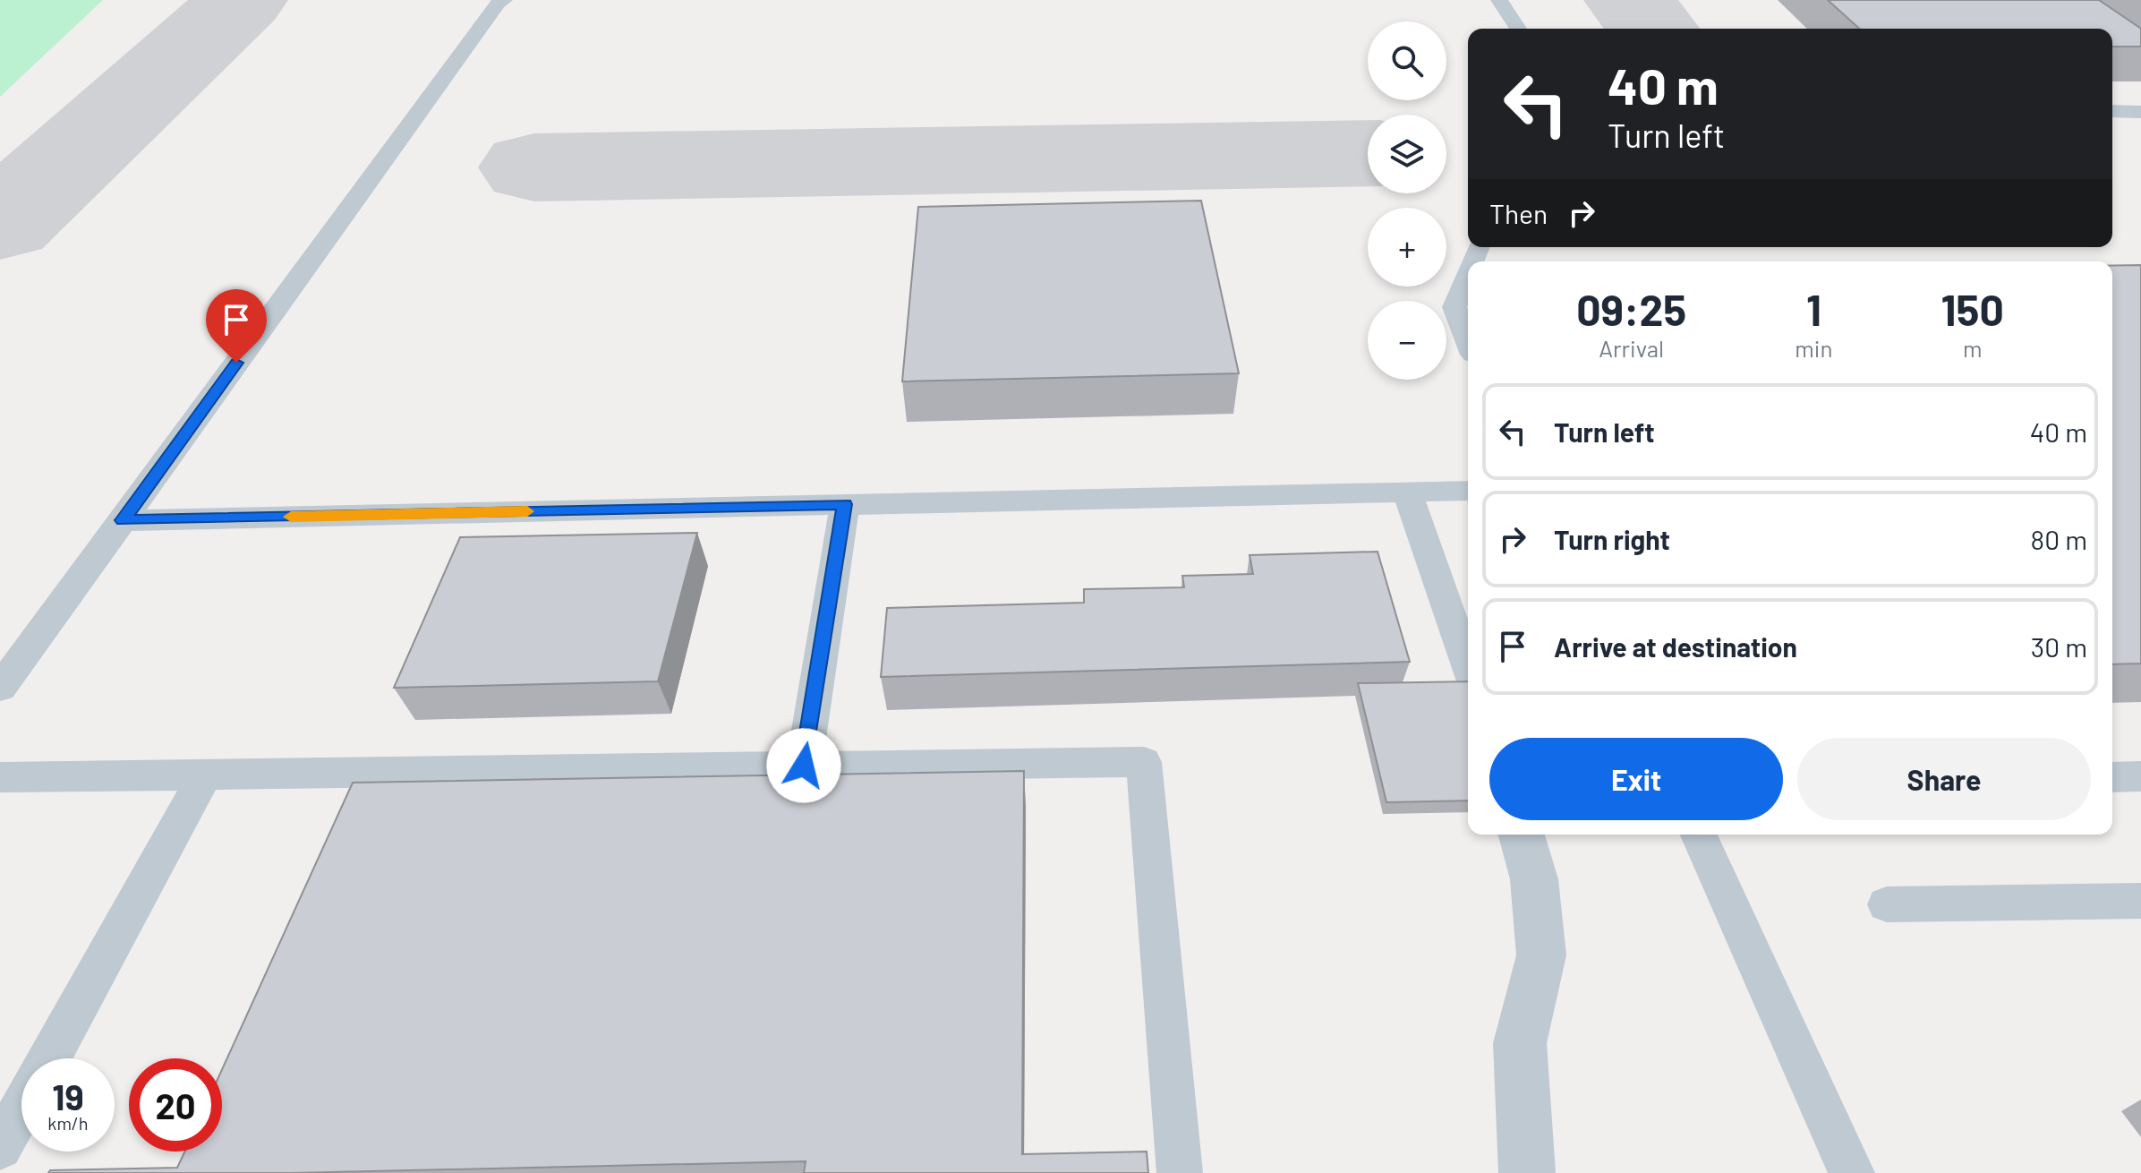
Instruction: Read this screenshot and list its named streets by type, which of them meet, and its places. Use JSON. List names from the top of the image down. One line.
{"page":{"map_buttons":["+","−"],"turn":["40 m","Turn left"],"then":"Then","eta":["09:25","Arrival","1","min","150","m"],"list":[{"name":"Turn left","value":"40 m"},{"name":"Turn right","value":"80 m"},{"name":"Arrive at destination","value":"30 m"}],"buttons":["Exit","Share"],"speed":"19 km/h","limit":"20"}}
